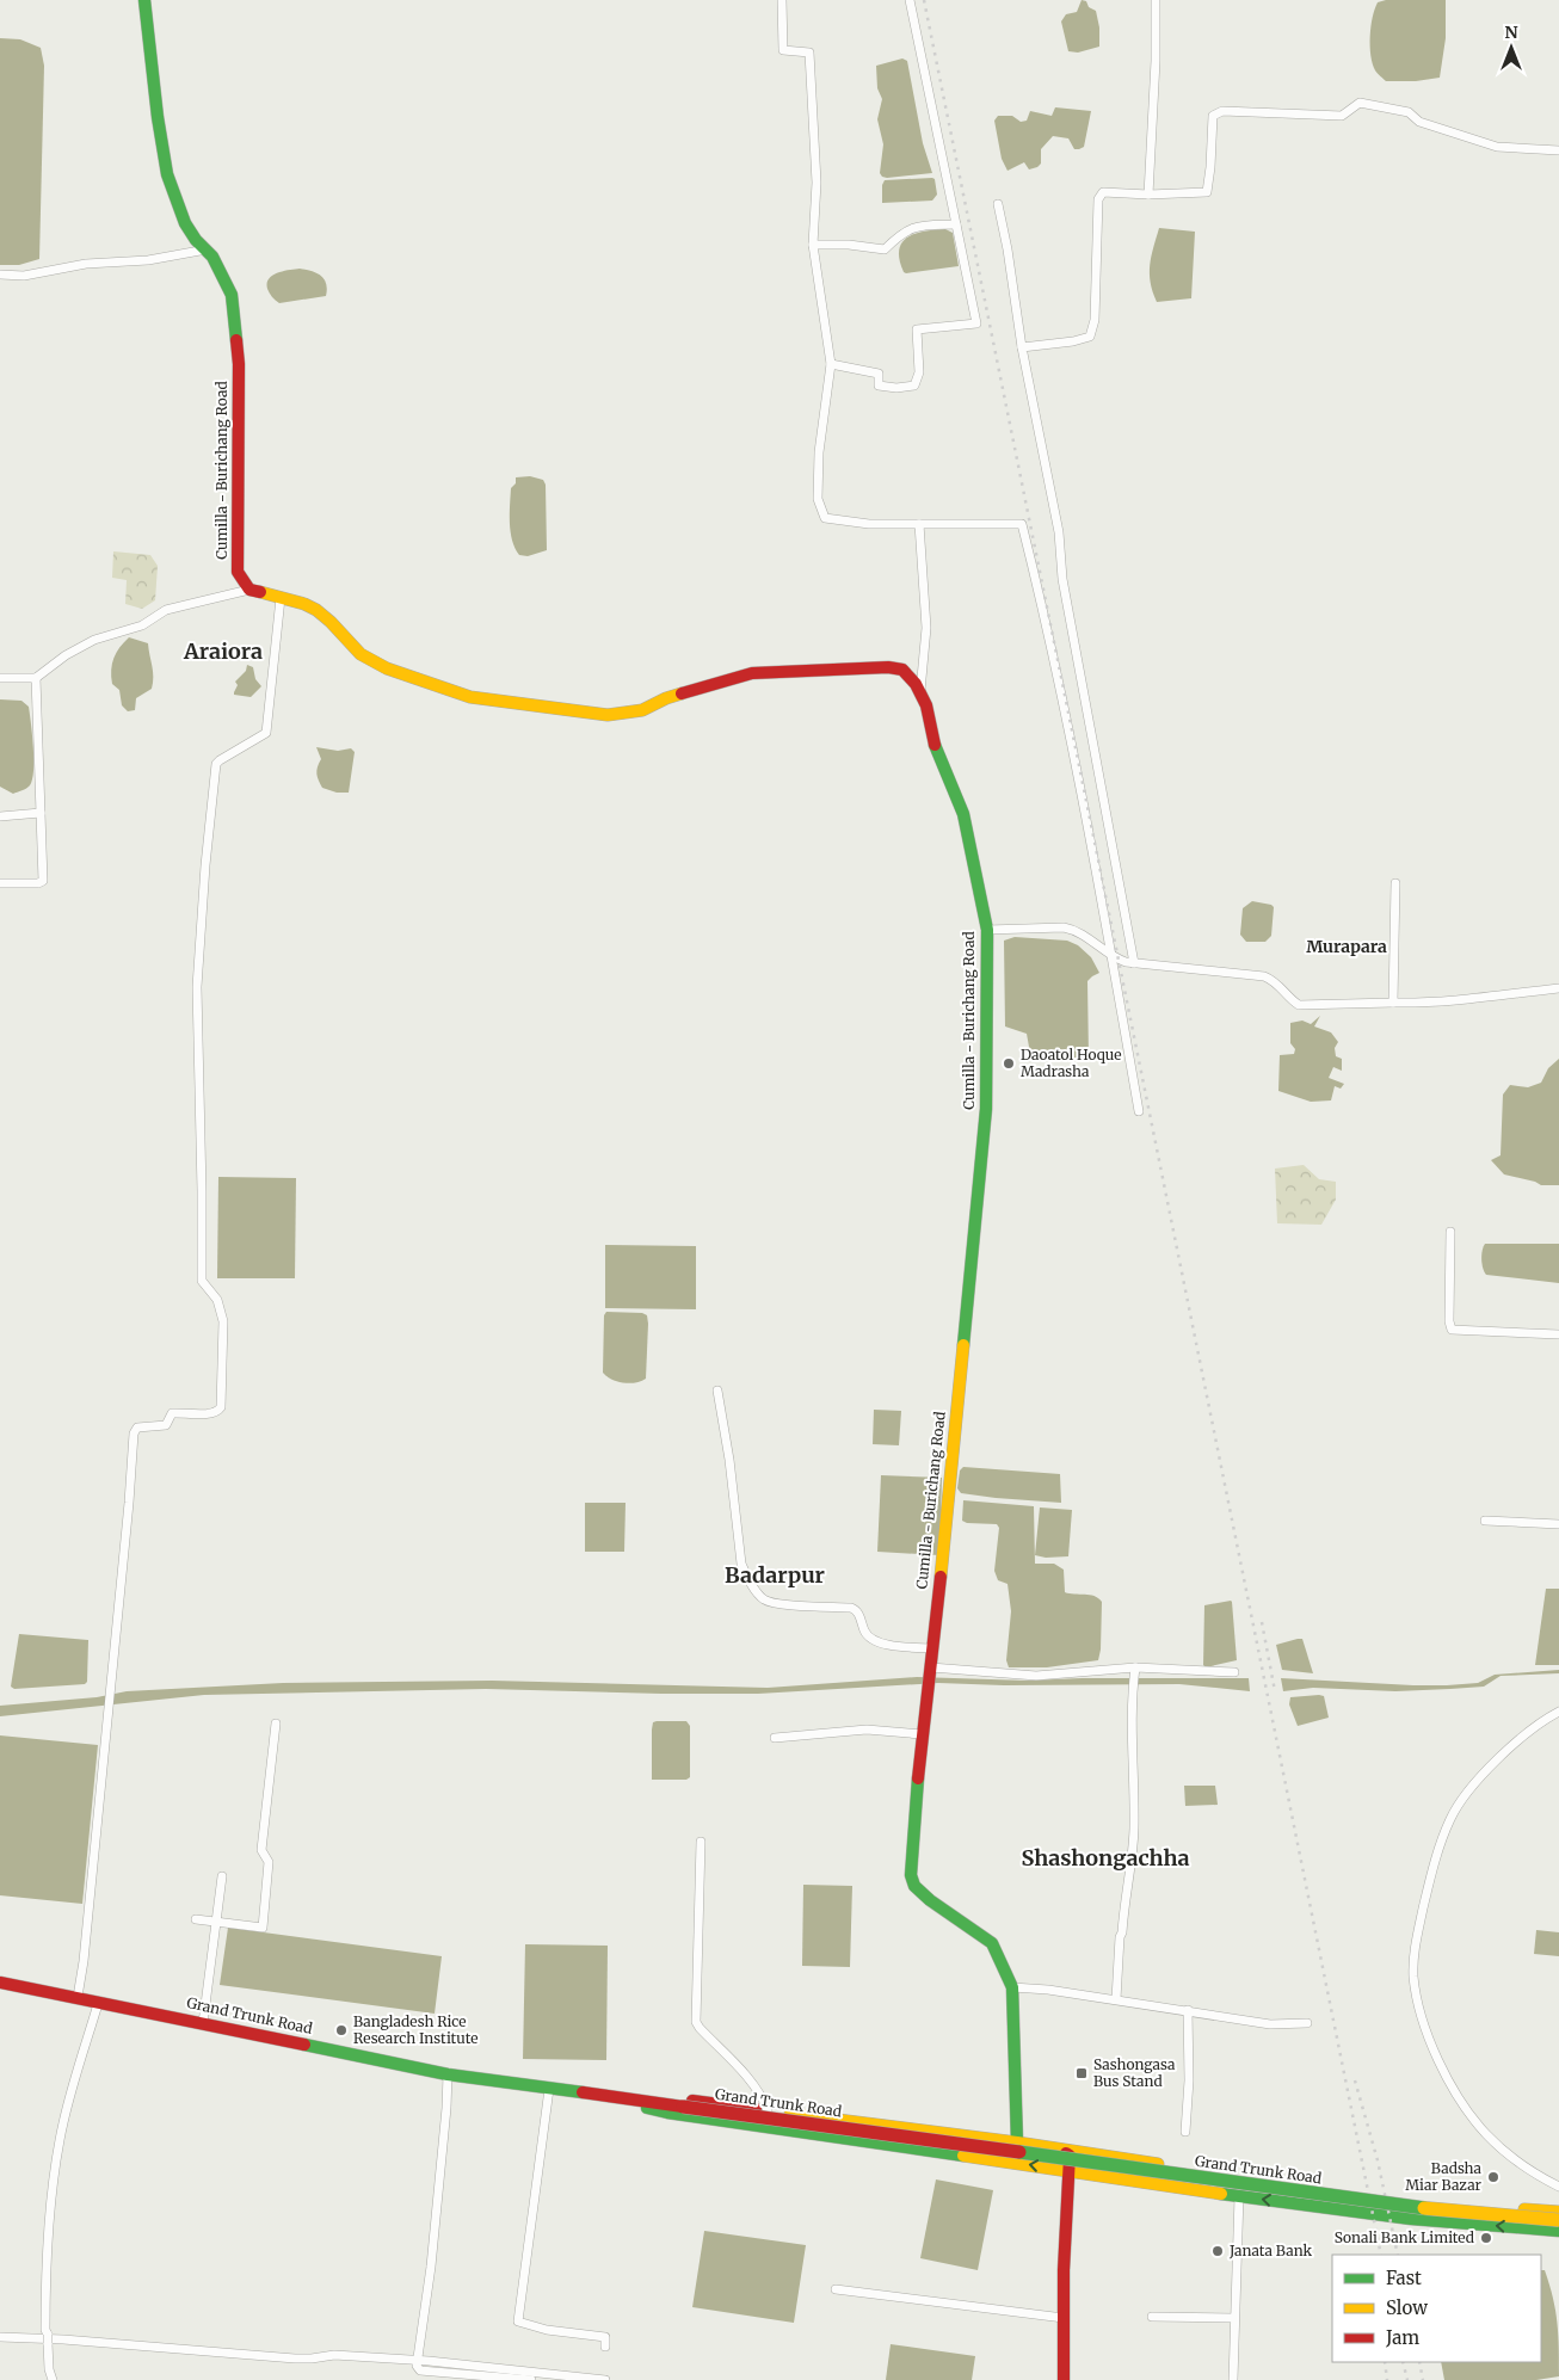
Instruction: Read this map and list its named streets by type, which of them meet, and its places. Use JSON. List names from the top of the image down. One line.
{"streets":{"main road":["Cumilla - Burichang Road","Grand Trunk Road"]},"districts":["Araiora","Murapara","Badarpur","Shashongachha"],"places":{"other":["Daoatol Hoque Madrasha","Bangladesh Rice Research Institute","Badsha Miar Bazar","Sonali Bank Limited","Janata Bank"],"transit":["Sashongasa Bus Stand"]},"legend":["Fast","Slow","Jam"],"north":"top"}
